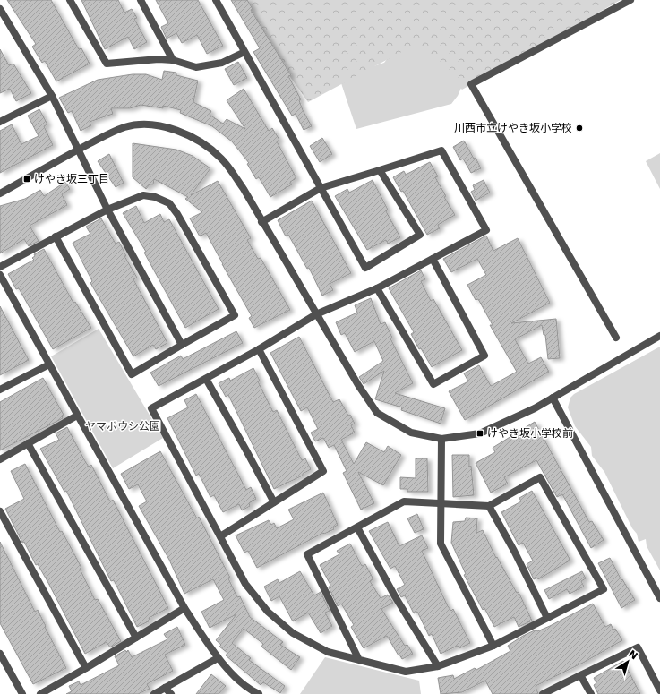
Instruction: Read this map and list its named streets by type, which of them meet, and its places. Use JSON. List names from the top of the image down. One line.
{"parks":["ヤマボウシ公園"],"places":{"other":["川西市立けやき坂小学校"],"transit":["けやき坂三丁目","けやき坂小学校前"]},"north":"top right"}
